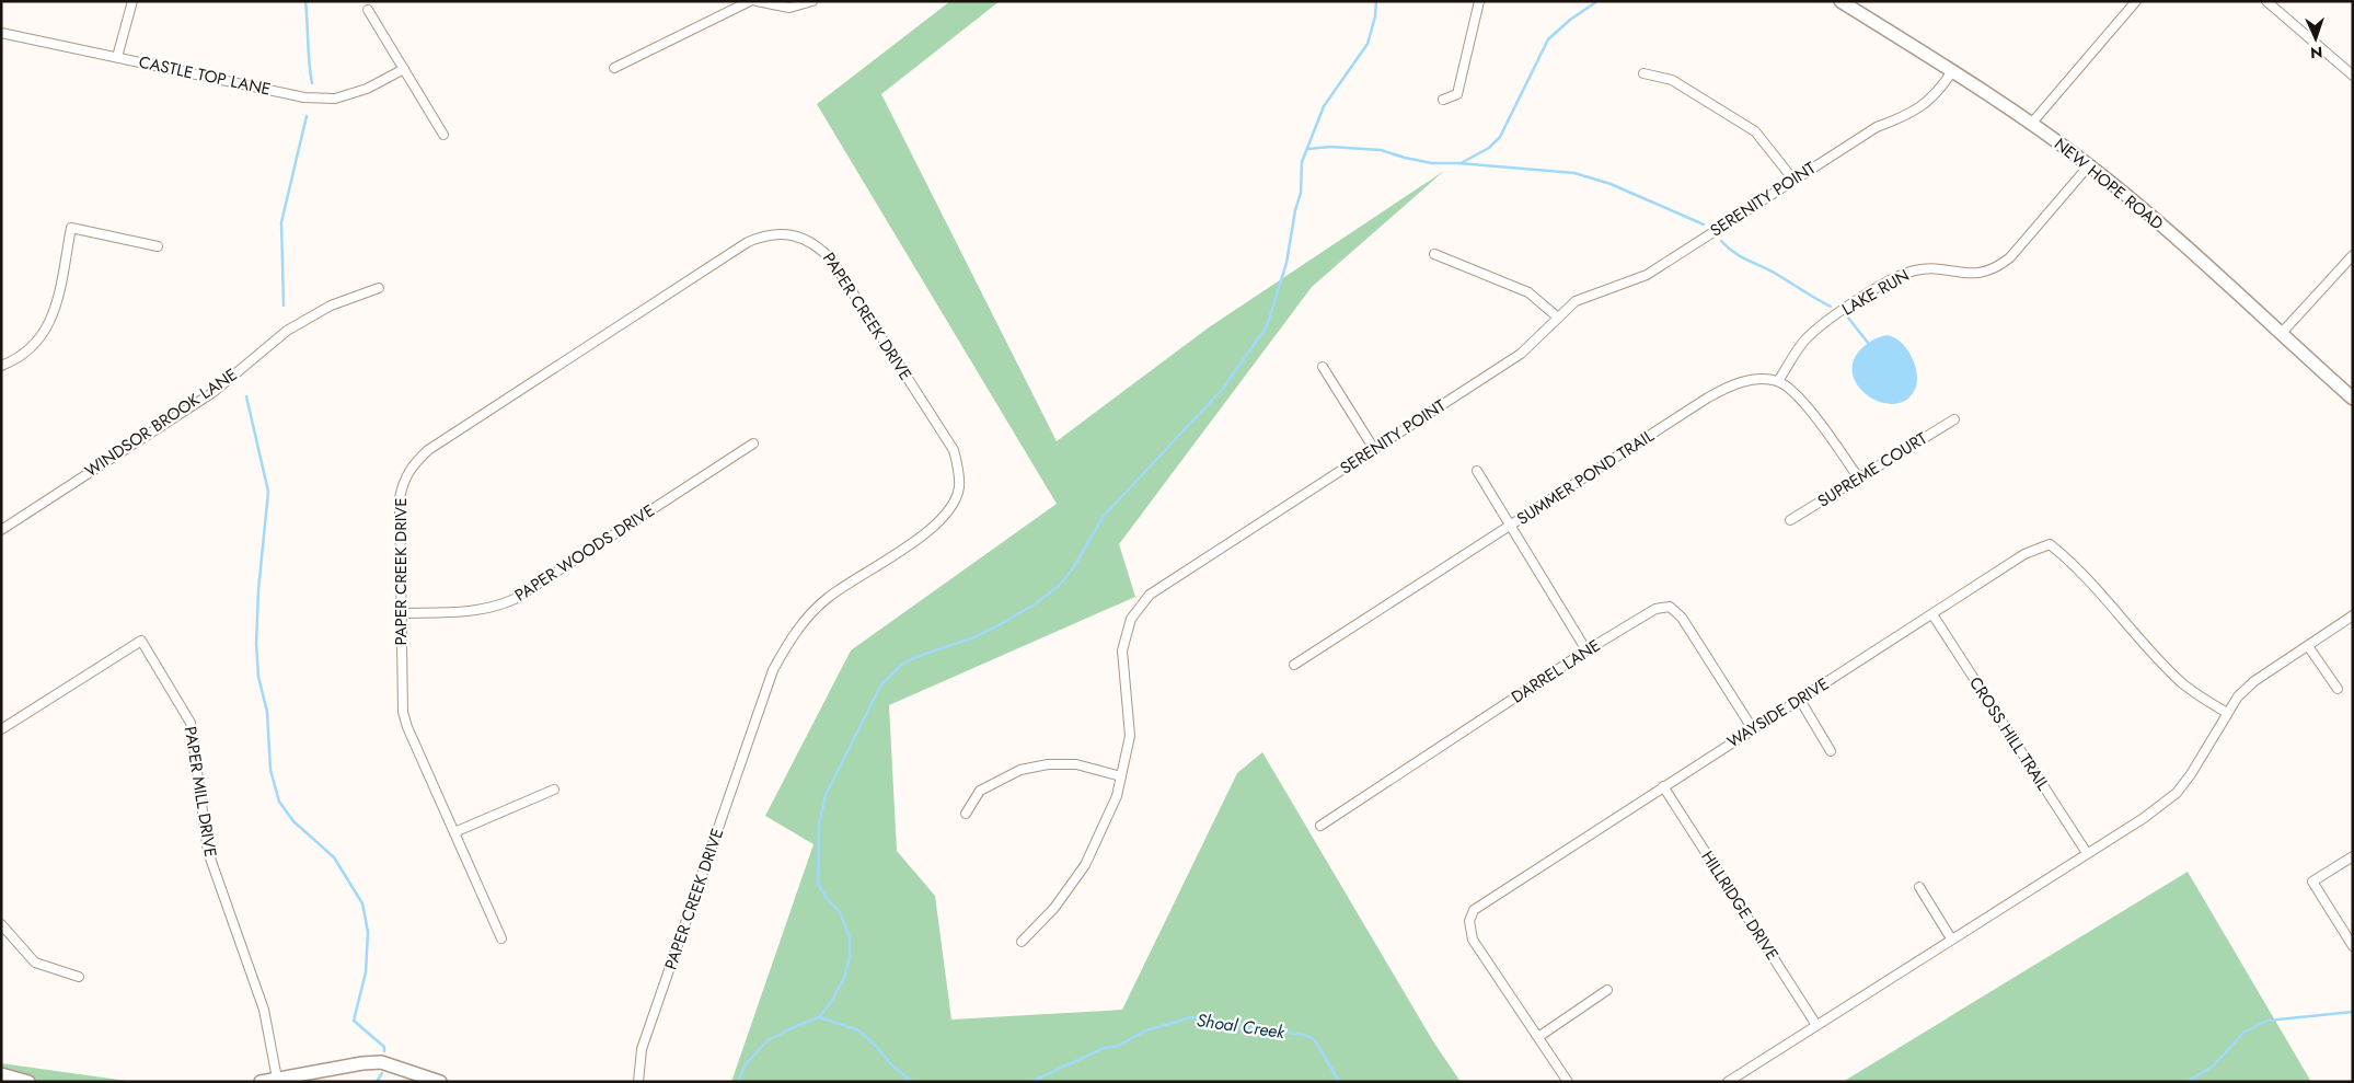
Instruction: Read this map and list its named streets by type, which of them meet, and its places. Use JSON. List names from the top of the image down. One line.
{"streets":{"street":["CASTLE TOP LANE","NEW HOPE ROAD","SERENITY POINT","LAKE RUN","PAPER CREEK DRIVE","WINDSOR BROOK LANE","SUPREME COURT","SUMMER POND TRAIL","PAPER WOODS DRIVE","DARREL LANE","WAYSIDE DRIVE","CROSS HILL TRAIL","PAPER MILL DRIVE","HILLRIDGE DRIVE"]},"crossings":[["NEW HOPE ROAD","SERENITY POINT"],["NEW HOPE ROAD","LAKE RUN"],["LAKE RUN","SUMMER POND TRAIL"],["PAPER CREEK DRIVE","PAPER WOODS DRIVE"],["DARREL LANE","WAYSIDE DRIVE"],["WAYSIDE DRIVE","CROSS HILL TRAIL"],["WAYSIDE DRIVE","HILLRIDGE DRIVE"]],"water":["Shoal Creek"],"north":"bottom"}
